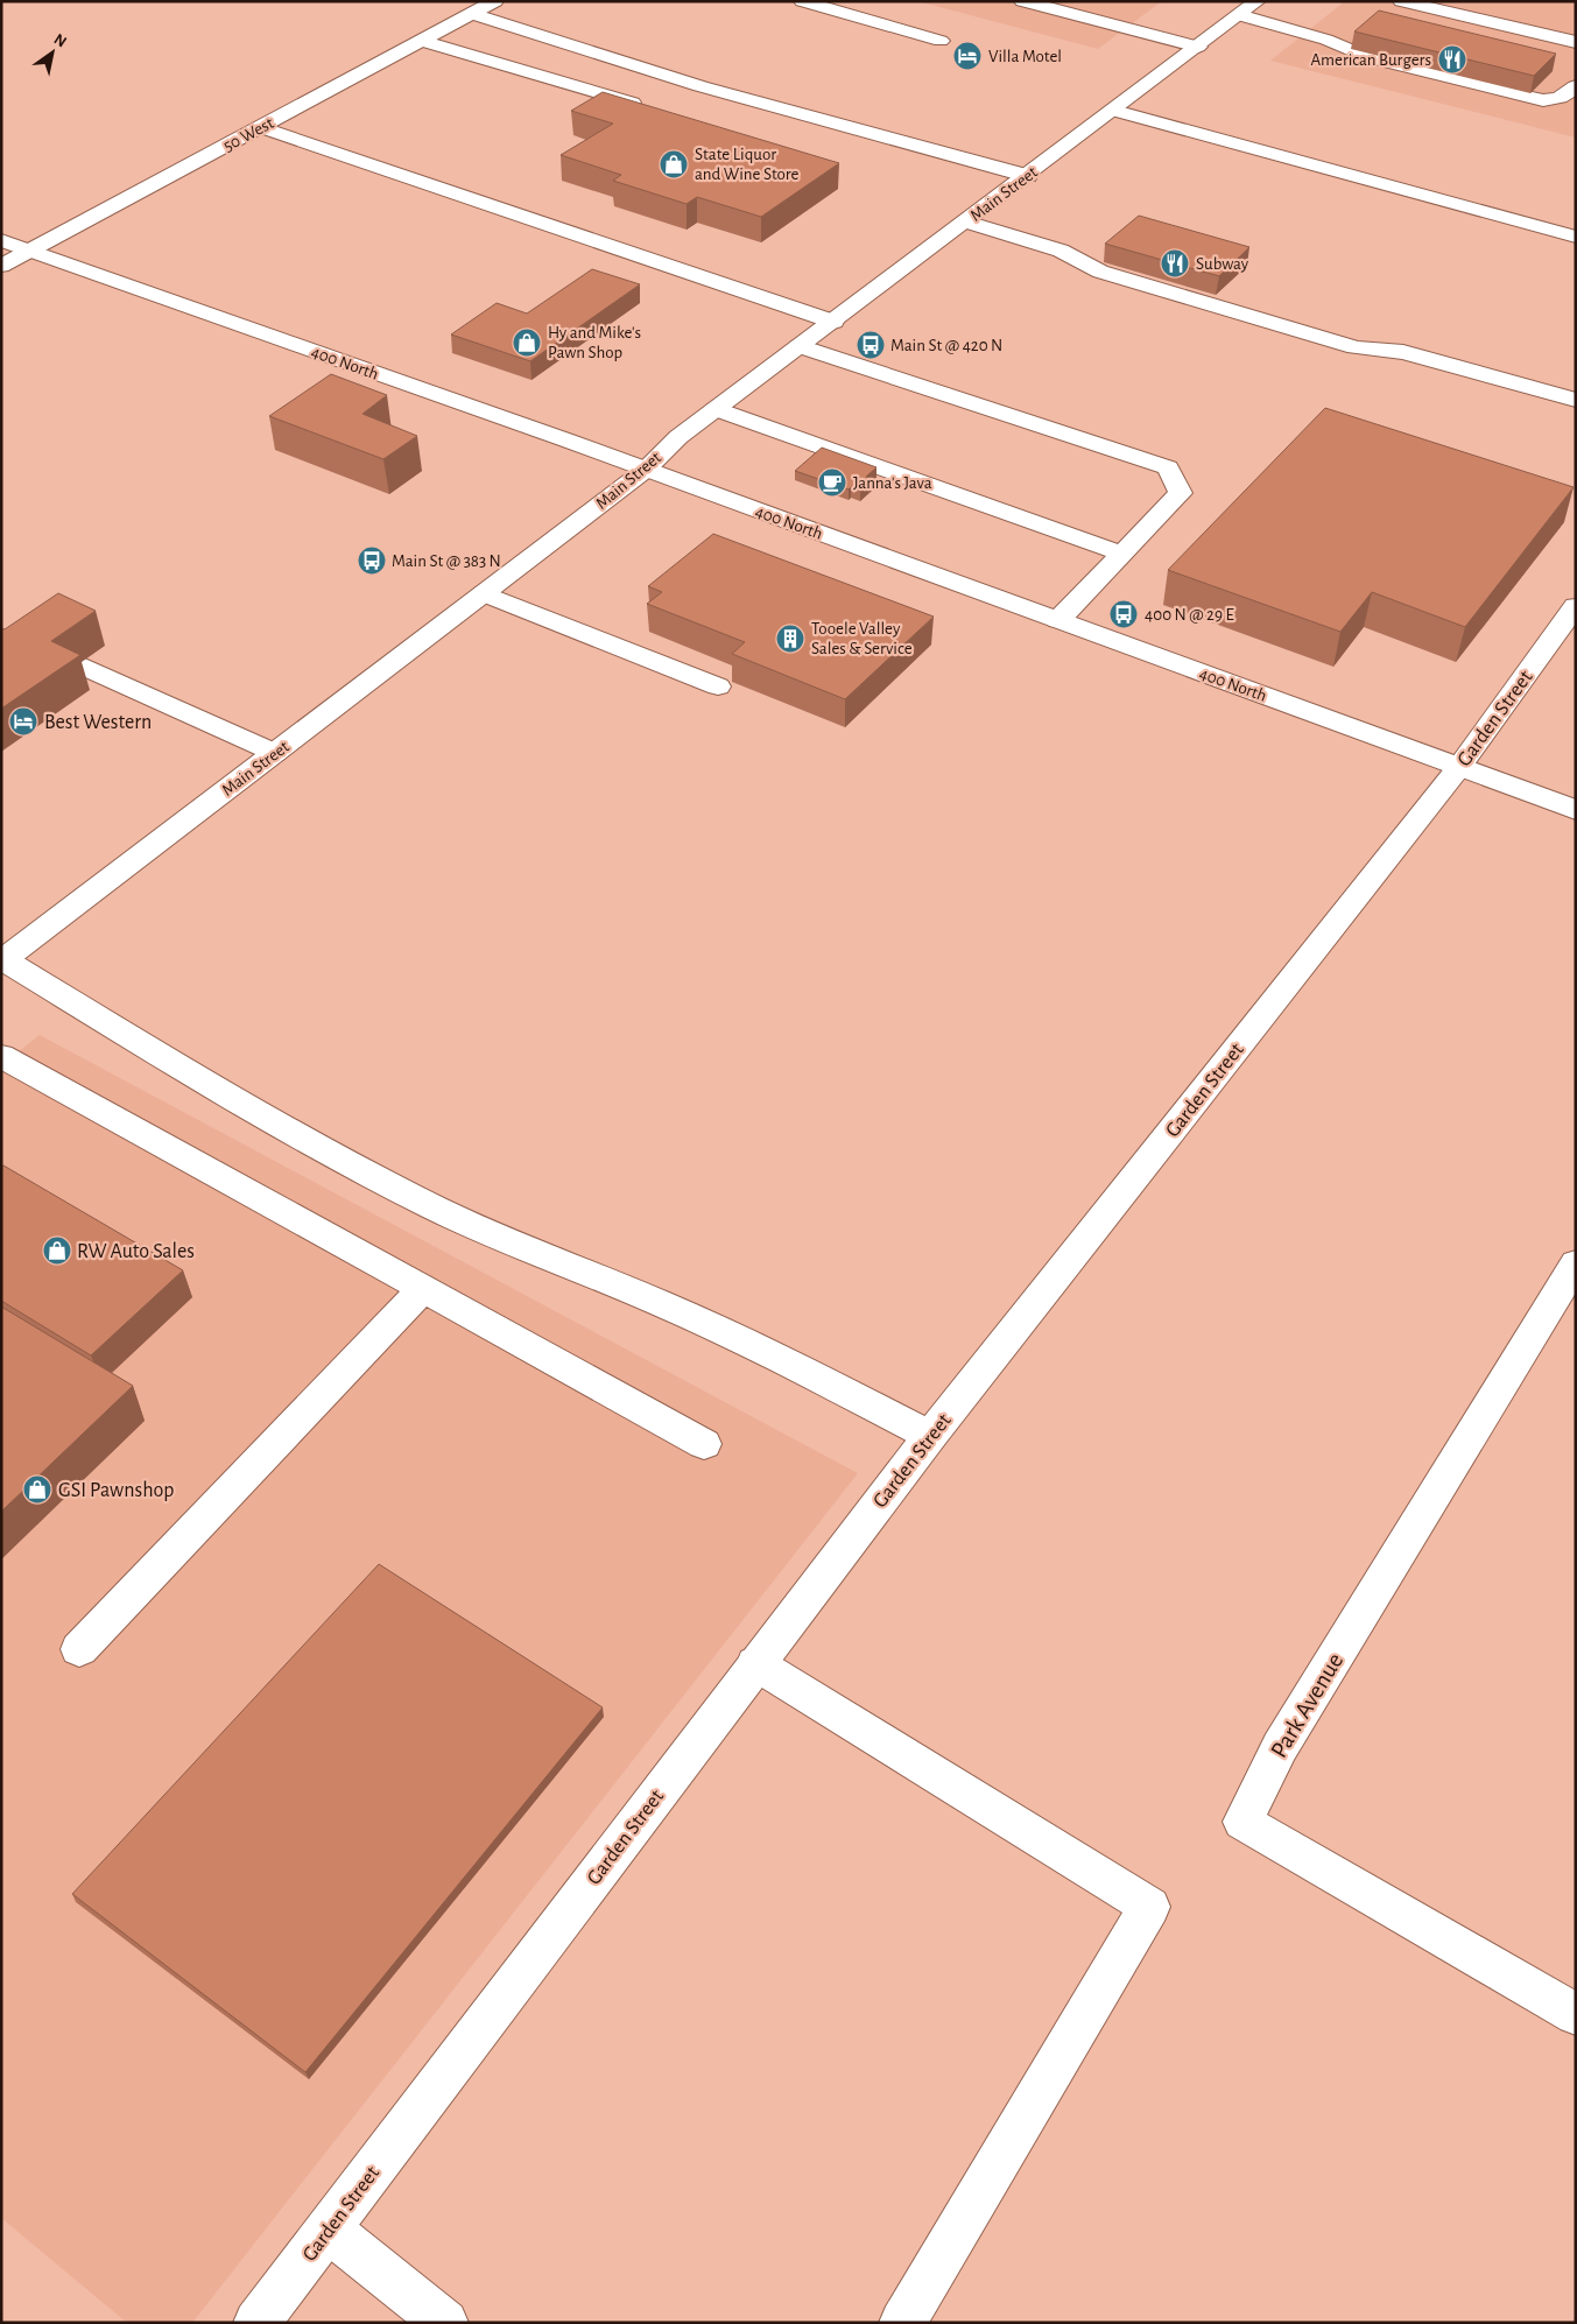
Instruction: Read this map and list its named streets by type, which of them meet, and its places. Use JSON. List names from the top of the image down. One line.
{"streets":{"main road":["50 West","Main Street","400 North","Garden Street","Park Avenue"]},"crossings":[["50 West","400 North"],["Main Street","400 North"],["400 North","Garden Street"]],"places":{"hotel":["Villa Motel","Best Western"],"restaurant":["American Burgers","Subway"],"shop":["State Liquor and Wine Store","Hy and Mike's Pawn Shop","RW Auto Sales","GSI Pawnshop"],"bus stop":["Main St @ 420 N","Main St @ 383 N","400 N @ 29 E"],"cafe":["Janna's Java"],"building":["Tooele Valley Sales & Service"]},"north":"top right"}
